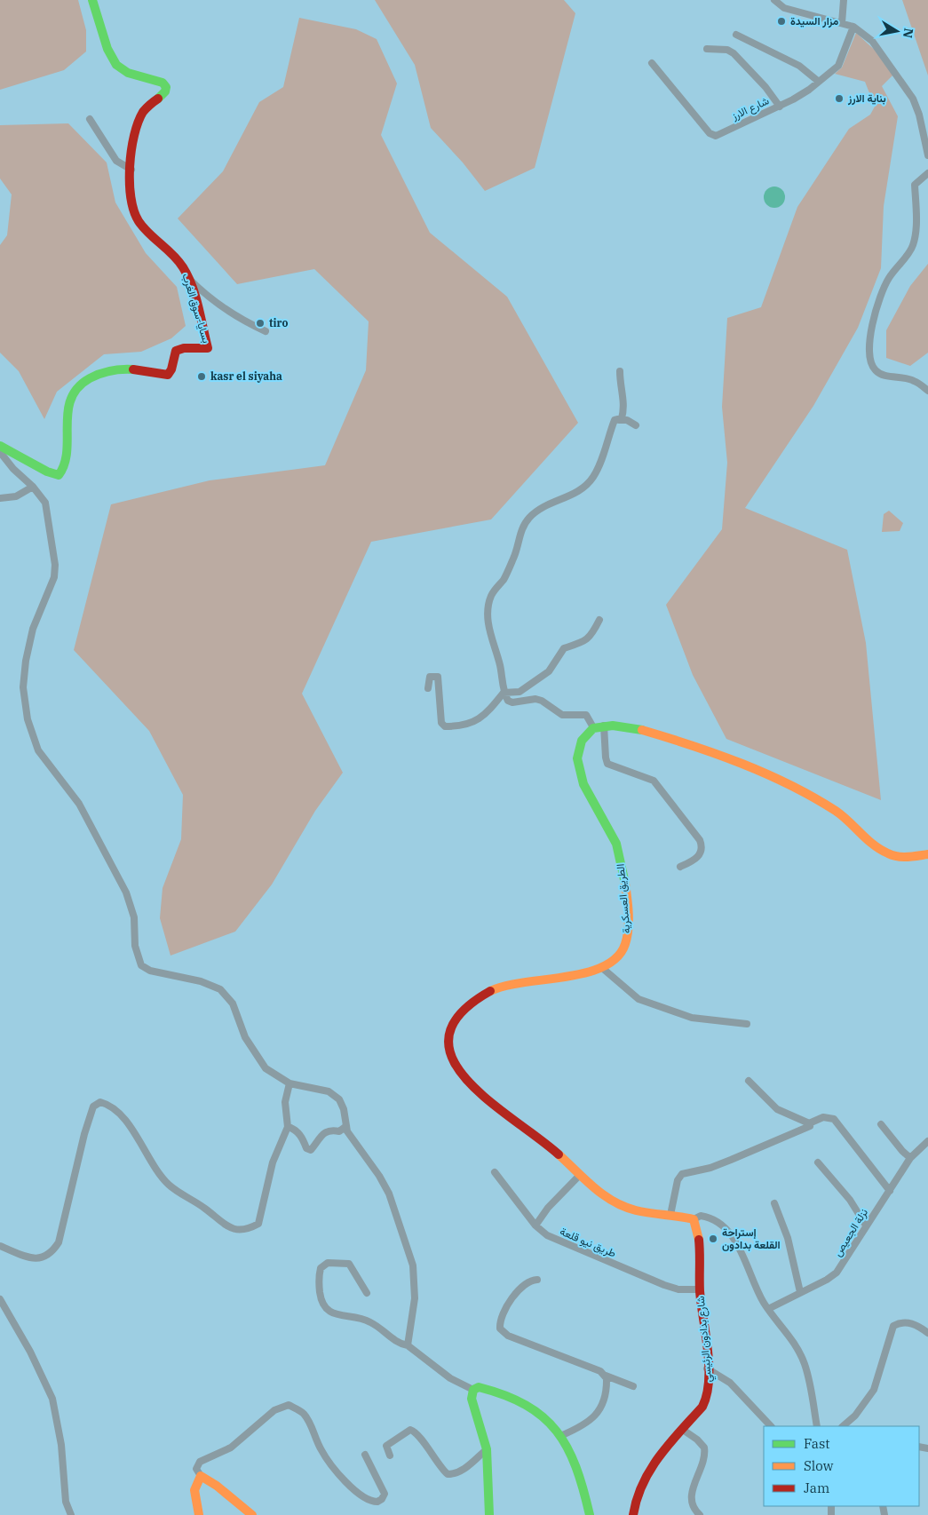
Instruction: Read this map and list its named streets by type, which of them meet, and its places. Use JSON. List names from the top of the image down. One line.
{"streets":{"main road":["بسايا-سوق الغرب","الطريق العسكرية","شارع بدادون الرئيسي"],"street":["شارع الارز","نزلة الجعيص","طريق نيو قلعة"]},"crossings":[["الطريق العسكرية","شارع بدادون الرئيسي"],["طريق نيو قلعة","شارع بدادون الرئيسي"]],"places":["مزار السيدة","بناية الارز","tiro","kasr el siyaha","إستراحة القلعة بدادون"],"legend":["Fast","Slow","Jam"],"north":"right"}
